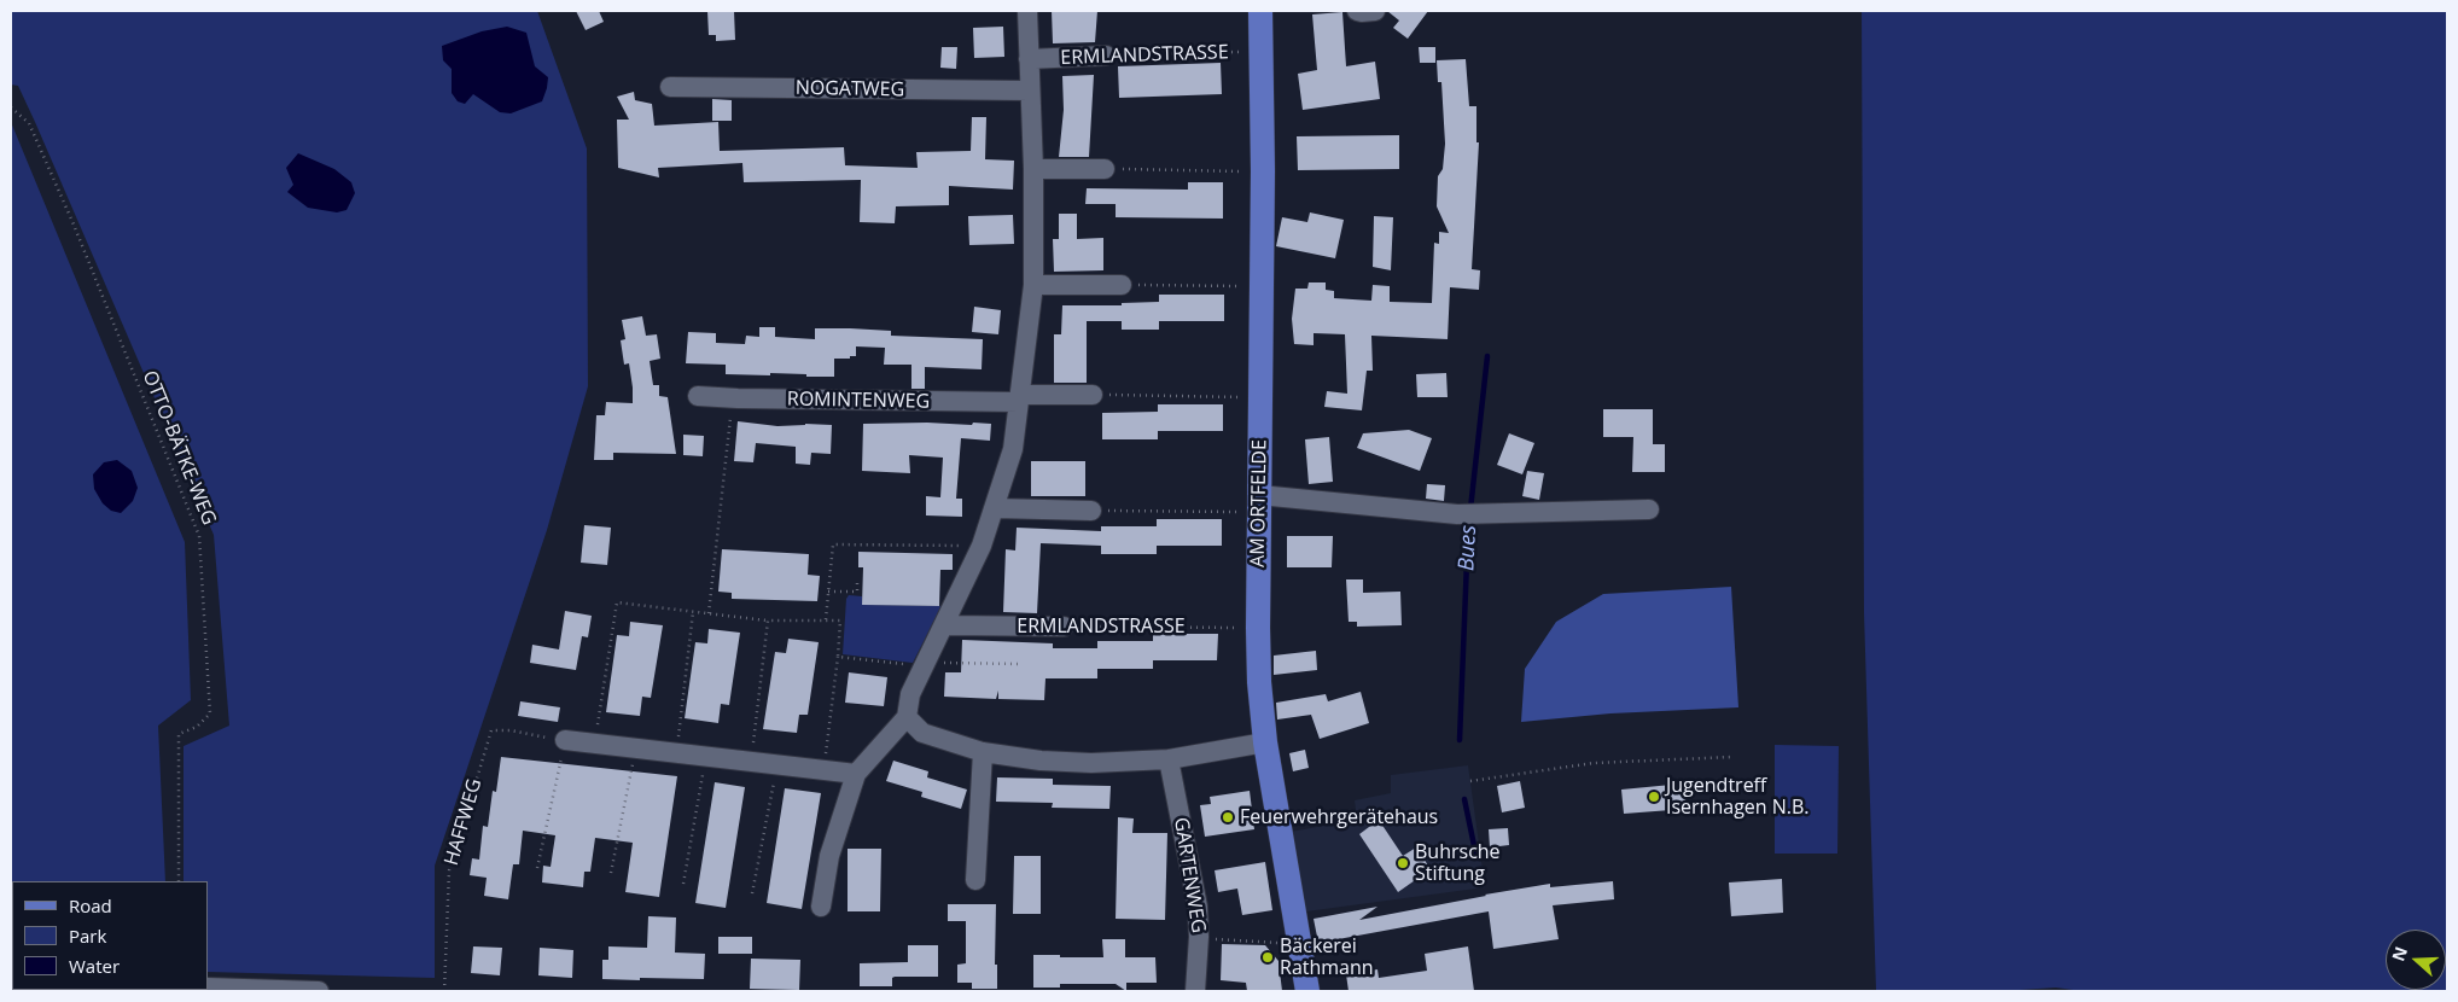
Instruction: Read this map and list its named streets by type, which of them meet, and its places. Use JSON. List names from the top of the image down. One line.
{"streets":{"main road":["AM ORTFELDE"],"street":["ERMLANDSTRASSE","NOGATWEG","ROMINTENWEG","GARTENWEG"],"path":["OTTO-BÄTKE-WEG","HAFFWEG"]},"crossings":[["ERMLANDSTRASSE","AM ORTFELDE"]],"water":["Bues"],"places":["Jugendtreff Isernhagen N.B.","Feuerwehrgerätehaus","Buhrsche Stiftung","Bäckerei Rathmann"],"legend":["Road","Park","Water"],"north":"left"}
